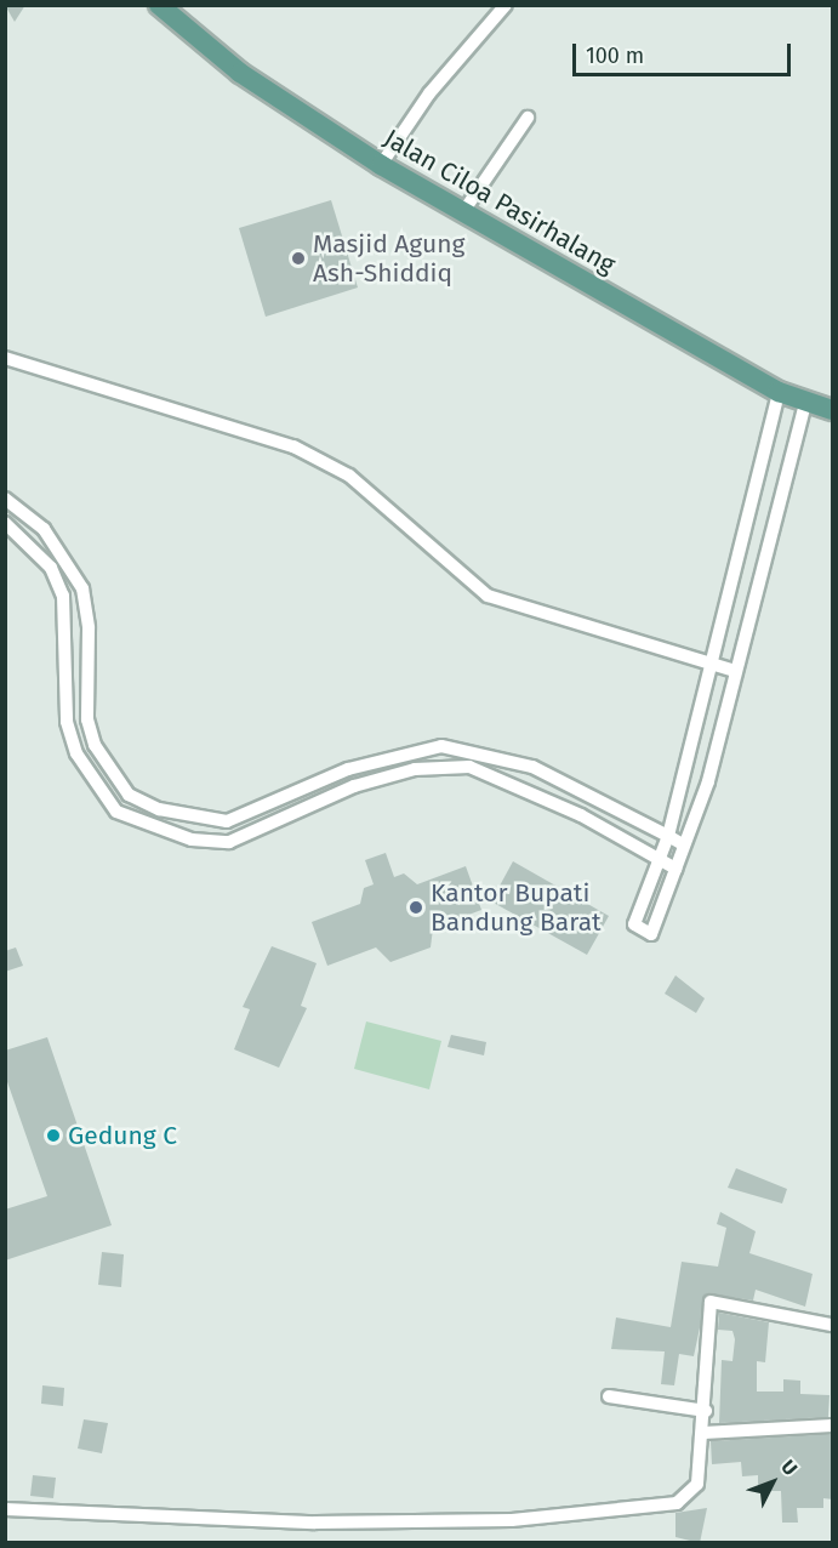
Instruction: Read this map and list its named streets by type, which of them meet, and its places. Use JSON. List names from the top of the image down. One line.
{"streets":{"main road":["Jalan Ciloa Pasirhalang"]},"places":["Masjid Agung Ash-Shiddiq","Kantor Bupati Bandung Barat","Gedung C"],"scale_bar":"100 m","north":"top right"}
